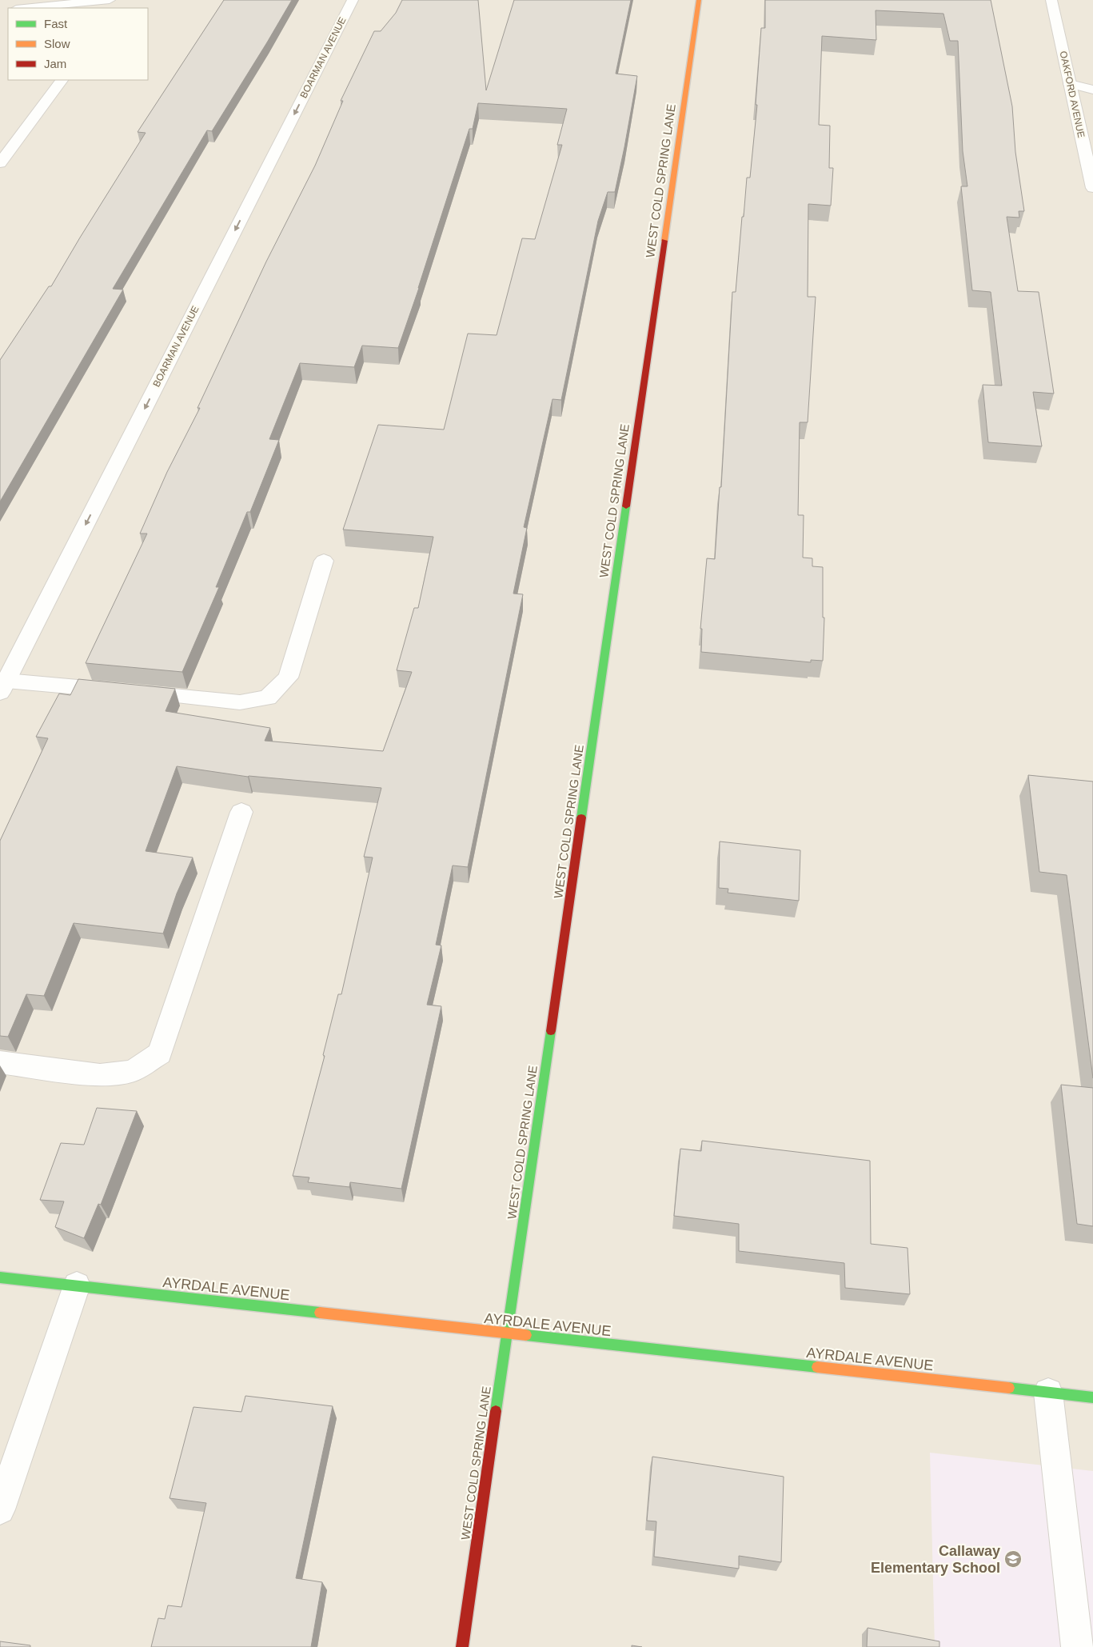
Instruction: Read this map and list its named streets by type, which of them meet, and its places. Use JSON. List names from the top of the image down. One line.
{"streets":{"main road":["WEST COLD SPRING LANE","AYRDALE AVENUE"],"street":["BOARMAN AVENUE","OAKFORD AVENUE"]},"crossings":[["WEST COLD SPRING LANE","AYRDALE AVENUE"]],"one_way":["BOARMAN AVENUE"],"places":{"school or university":["Callaway Elementary School"]},"legend":["Fast","Slow","Jam"]}
